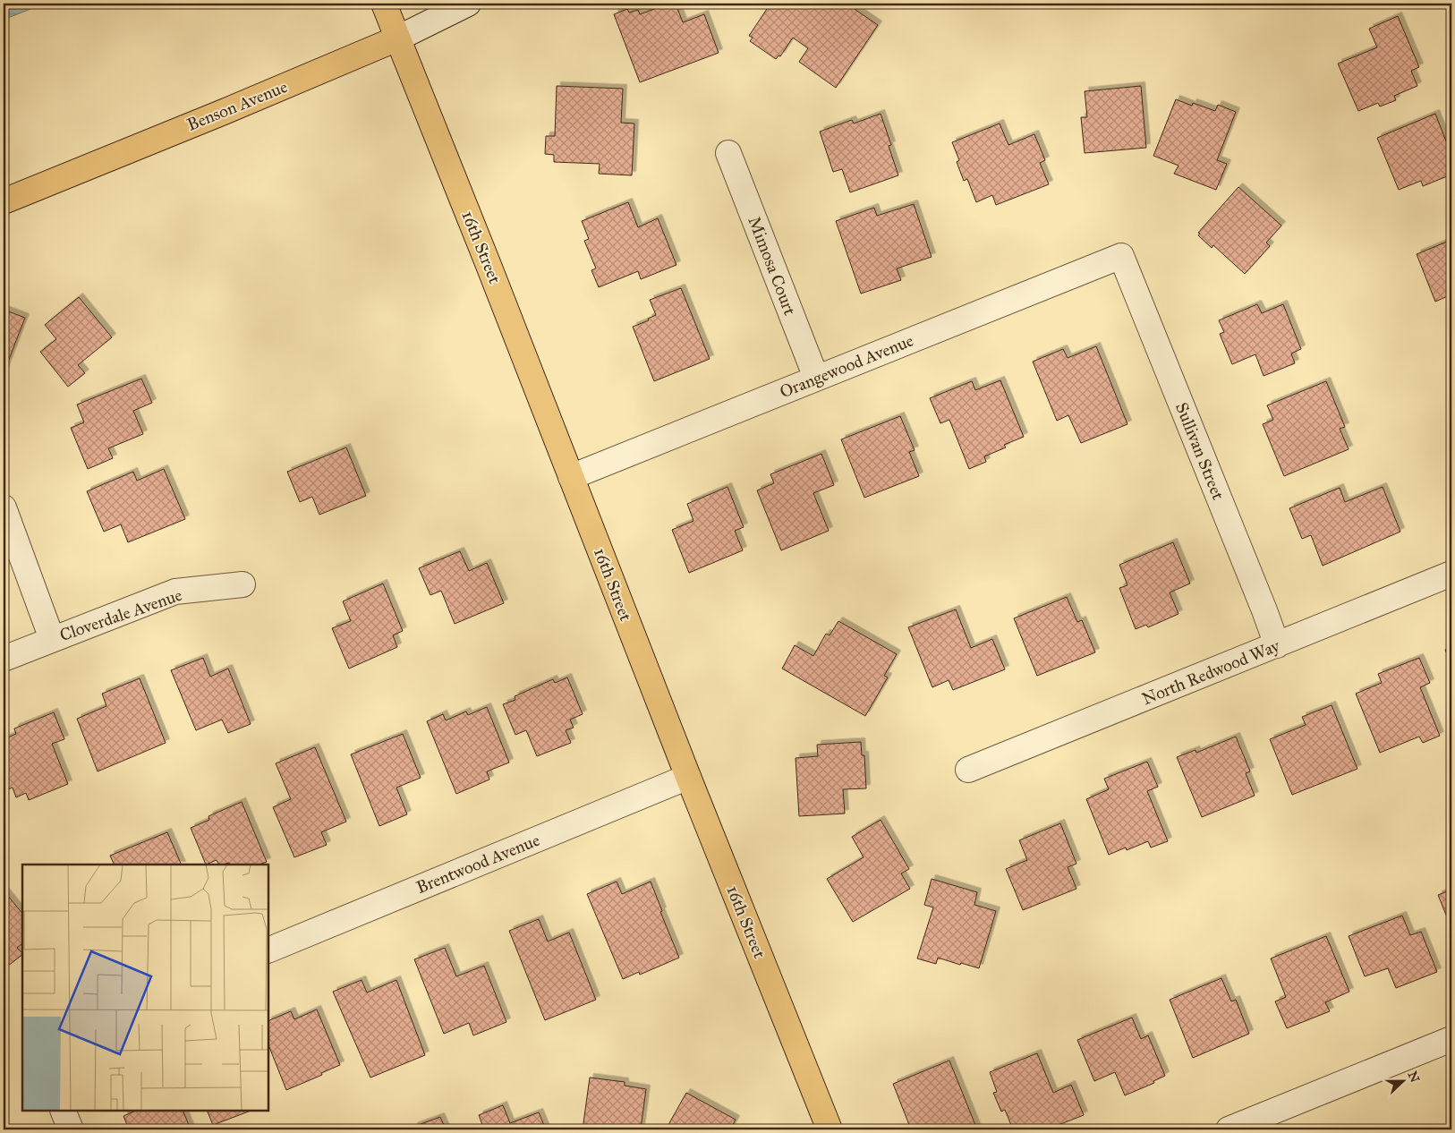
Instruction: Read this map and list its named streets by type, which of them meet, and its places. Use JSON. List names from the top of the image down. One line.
{"streets":{"main road":["Benson Avenue","16th Street"],"street":["Mimosa Court","Orangewood Avenue","Sullivan Street","Cloverdale Avenue","North Redwood Way","Brentwood Avenue"]},"crossings":[["Benson Avenue","16th Street"],["16th Street","Orangewood Avenue"],["16th Street","Brentwood Avenue"],["Mimosa Court","Orangewood Avenue"],["Orangewood Avenue","Sullivan Street"],["Sullivan Street","North Redwood Way"]],"north":"right"}
